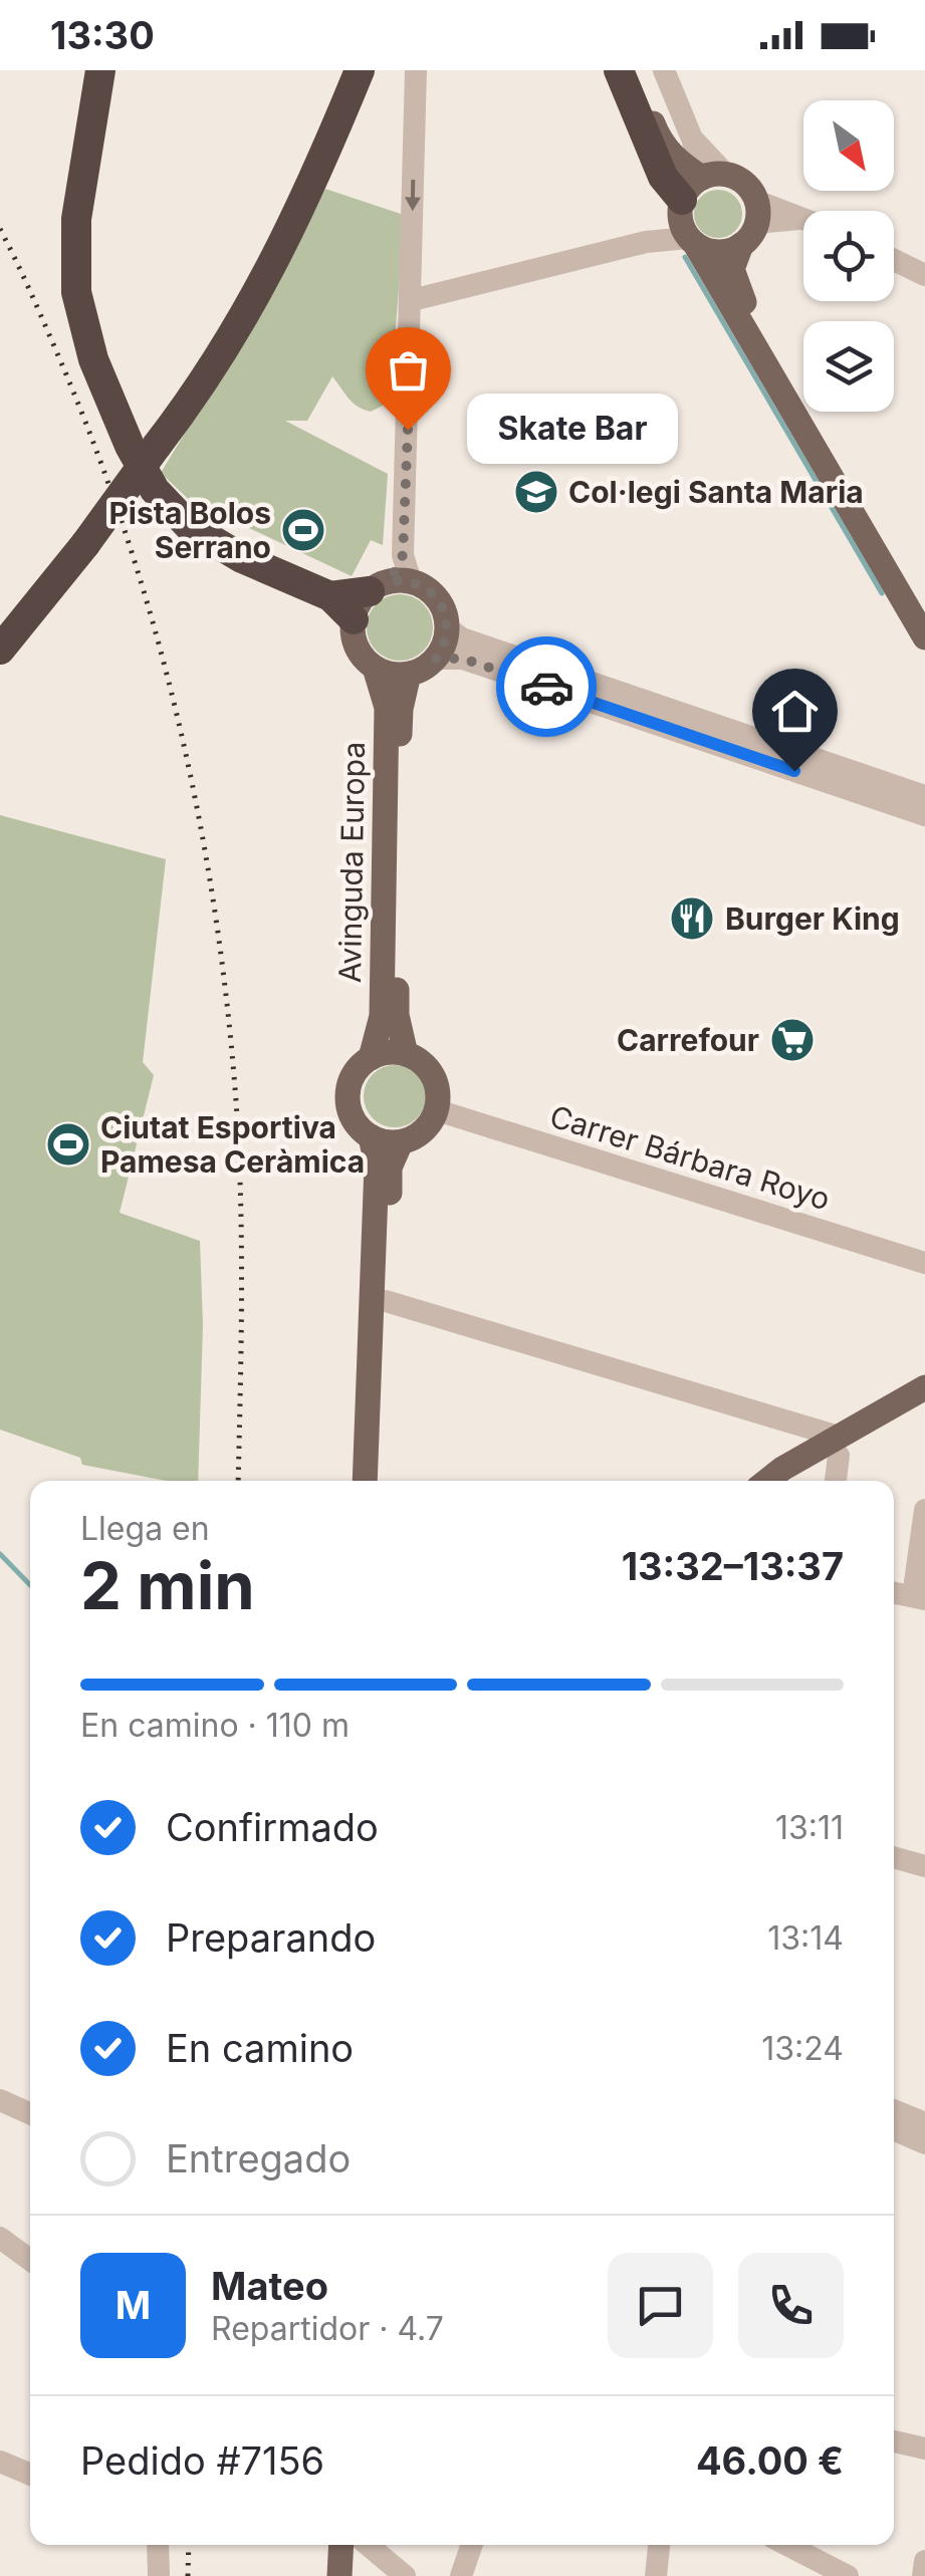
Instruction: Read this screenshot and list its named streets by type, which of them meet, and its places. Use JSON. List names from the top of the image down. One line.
{"streets":{"main road":["Avinguda Europa"],"street":["Carrer Bárbara Royo"]},"crossings":[["Avinguda Europa","Carrer Bárbara Royo"]],"places":{"other":["Skate Bar"],"school or university":["Col·legi Santa Maria"],"sports":["Pista Bolos Serrano","Ciutat Esportiva Pamesa Ceràmica"],"restaurant":["Burger King"],"supermarket":["Carrefour"]},"north":"bottom right","page":{"status":"13:30","bubble":"Skate Bar","heading":["2 min","Llega en","13:32–13:37"],"panel":["Mateo","Repartidor · 4.7","Pedido #7156","46.00 €"],"bar":"En camino · 110 m","list":[["Confirmado","13:11"],["Preparando","13:14"],["En camino","13:24"],"Entregado"],"round":"M"}}
